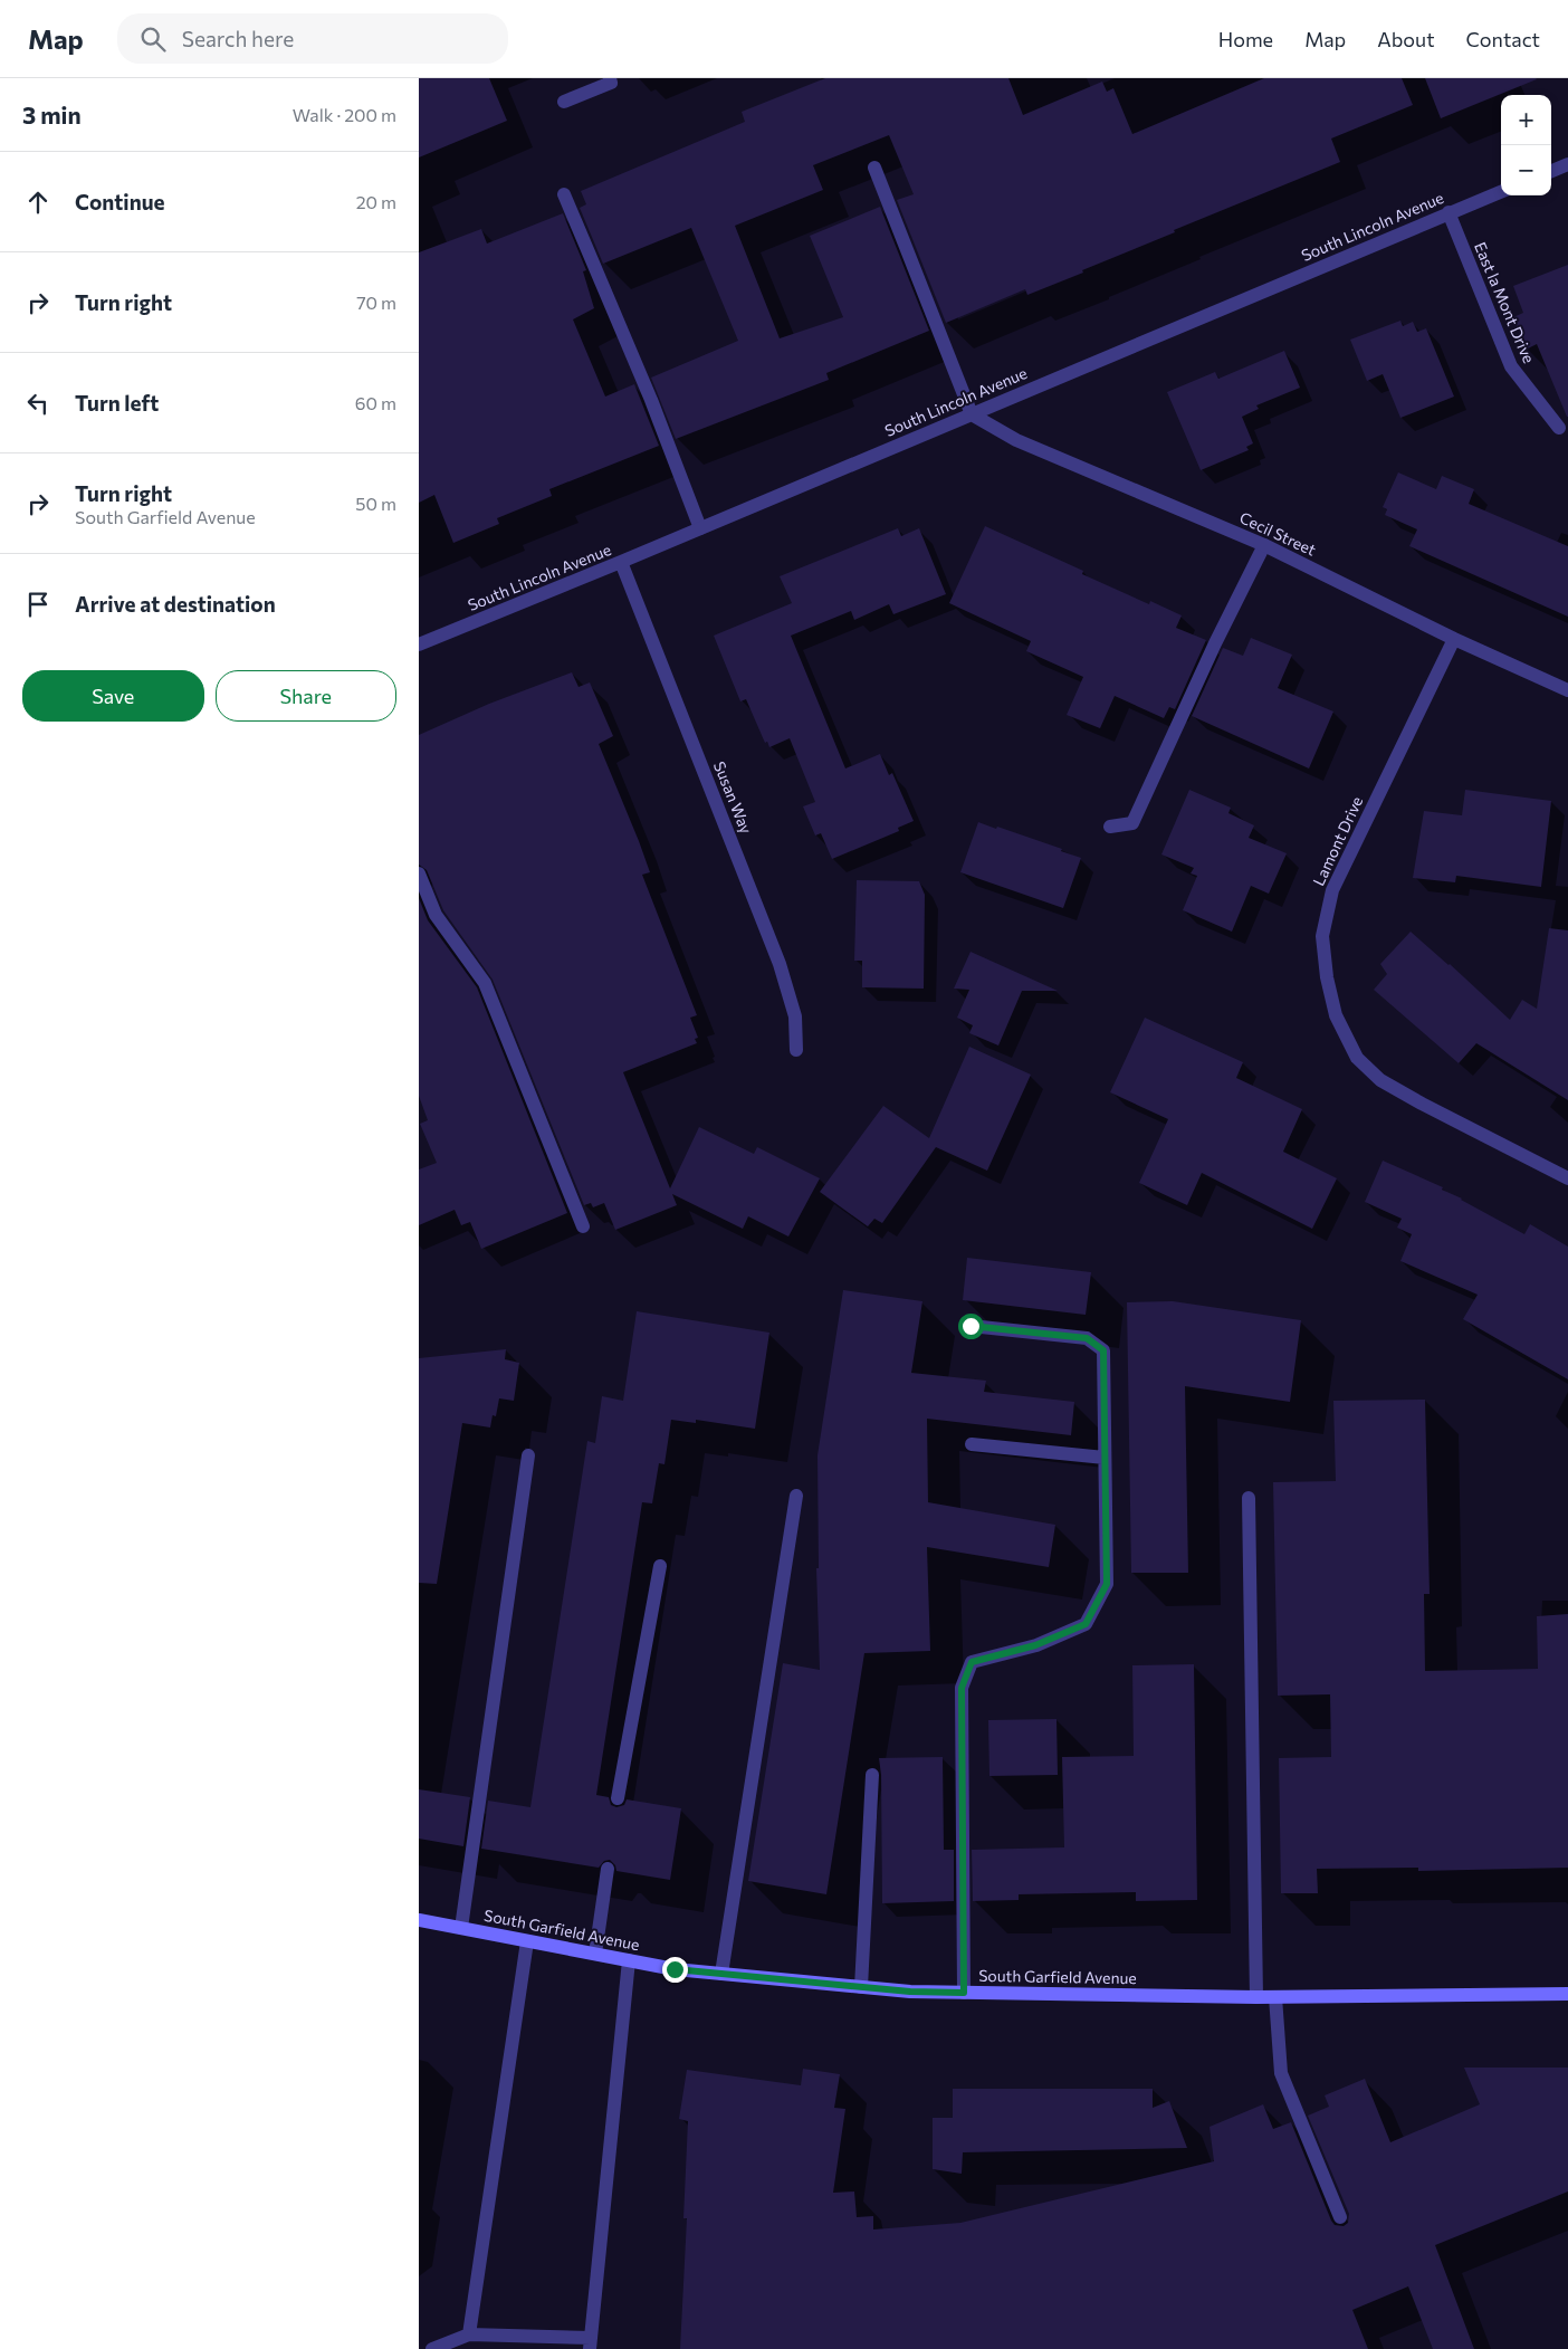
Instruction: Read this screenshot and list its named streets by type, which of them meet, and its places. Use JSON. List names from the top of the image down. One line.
{"streets":{"main road":["South Garfield Avenue"],"street":["South Lincoln Avenue","East la Mont Drive","Cecil Street","Susan Way","Lamont Drive"]},"crossings":[["South Lincoln Avenue","East la Mont Drive"],["South Lincoln Avenue","Cecil Street"],["South Lincoln Avenue","Susan Way"],["Cecil Street","Lamont Drive"]],"page":{"header":"Map","search":"Search here","nav":["Home","Map","About","Contact"],"heading":["3 min","Walk · 200 m"],"map_buttons":["+","−"],"list":[["Continue","20 m"],["Turn right","70 m"],["Turn left","60 m"],["Turn right","South Garfield Avenue","50 m"],"Arrive at destination"],"buttons":["Save","Share"]}}
